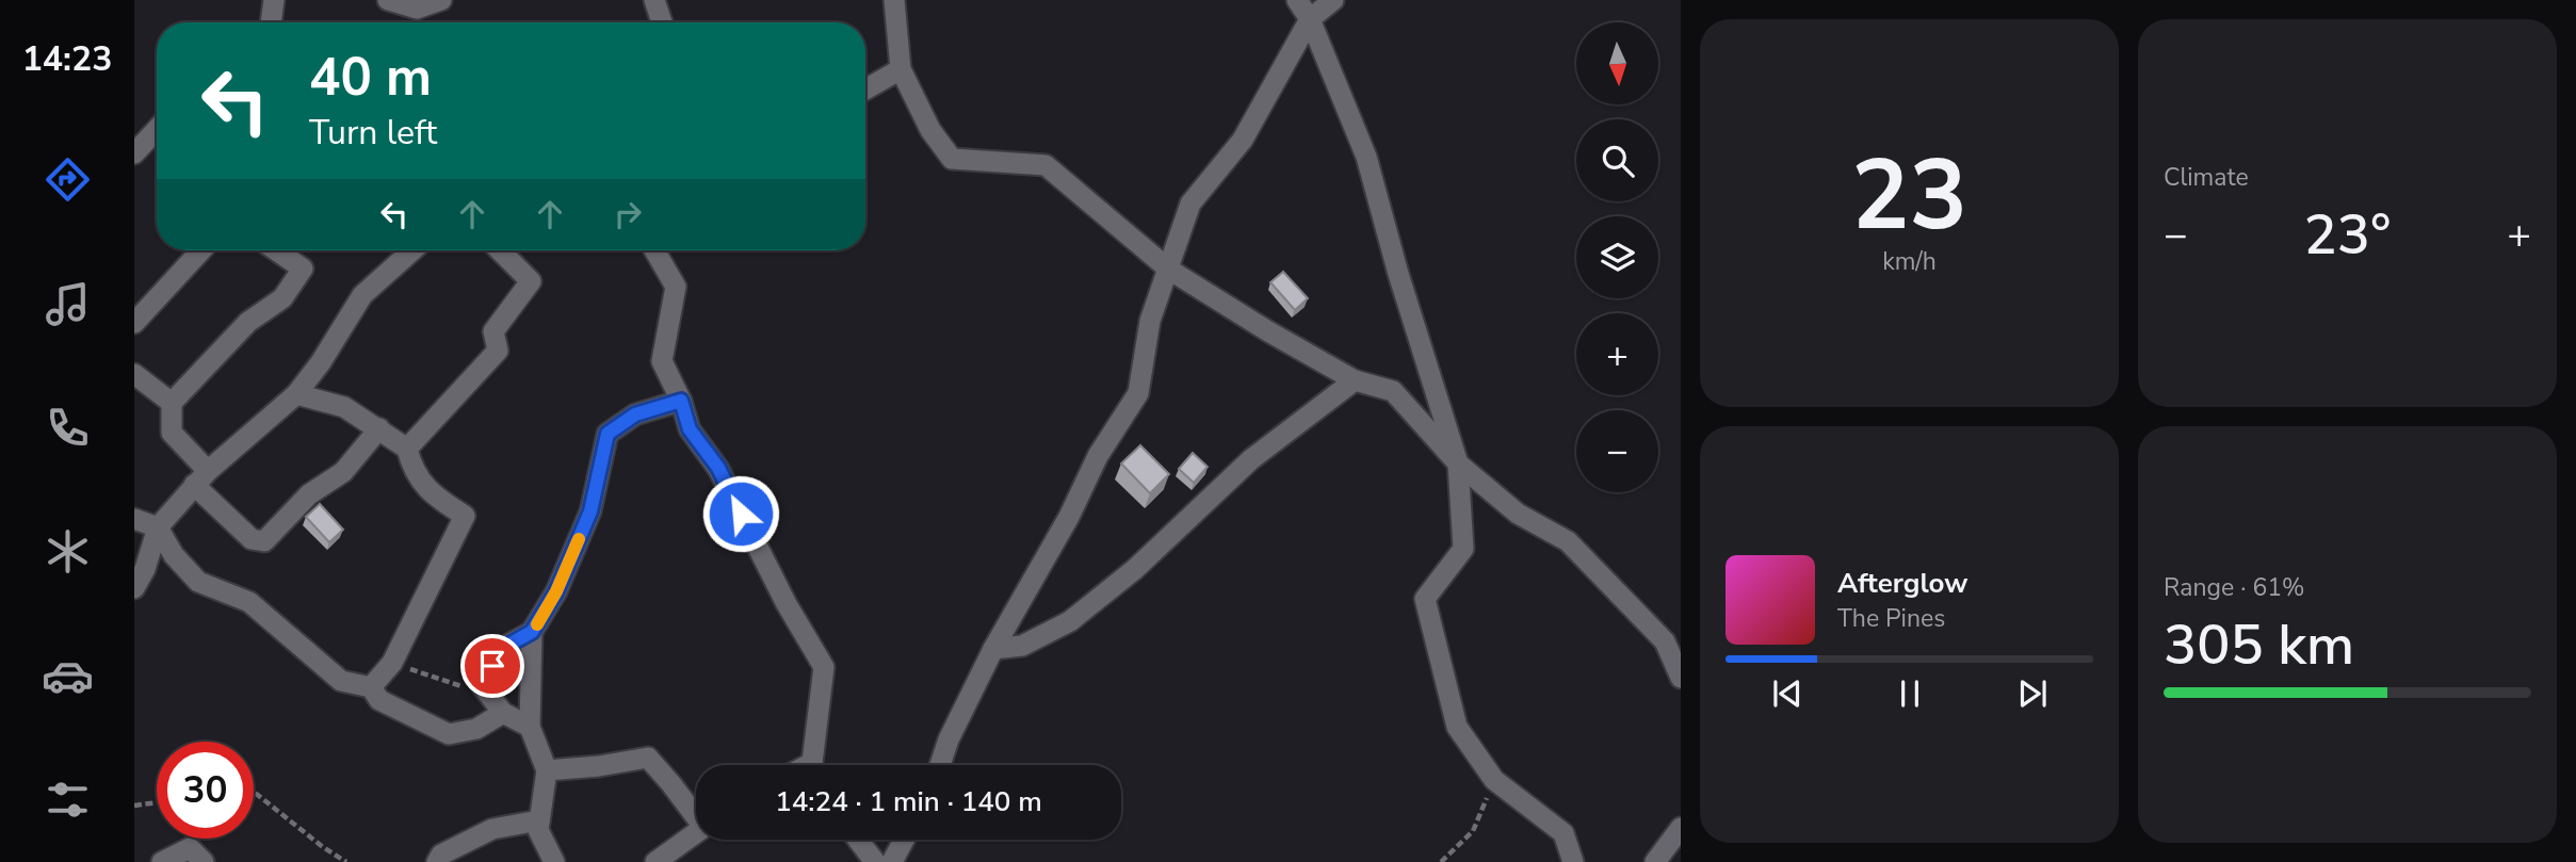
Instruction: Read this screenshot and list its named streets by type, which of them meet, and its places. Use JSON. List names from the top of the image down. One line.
{"north":"bottom","page":{"tabs":"14:23","tile":[["23","km/h"],"Climate",["Range · 61%","305 km"]],"map_buttons":["+","−"],"turn":["40 m","Turn left"],"heat":["−","23°","+"],"song":["Afterglow","The Pines"],"limit":"30","trip":"14:24 · 1 min · 140 m"}}
